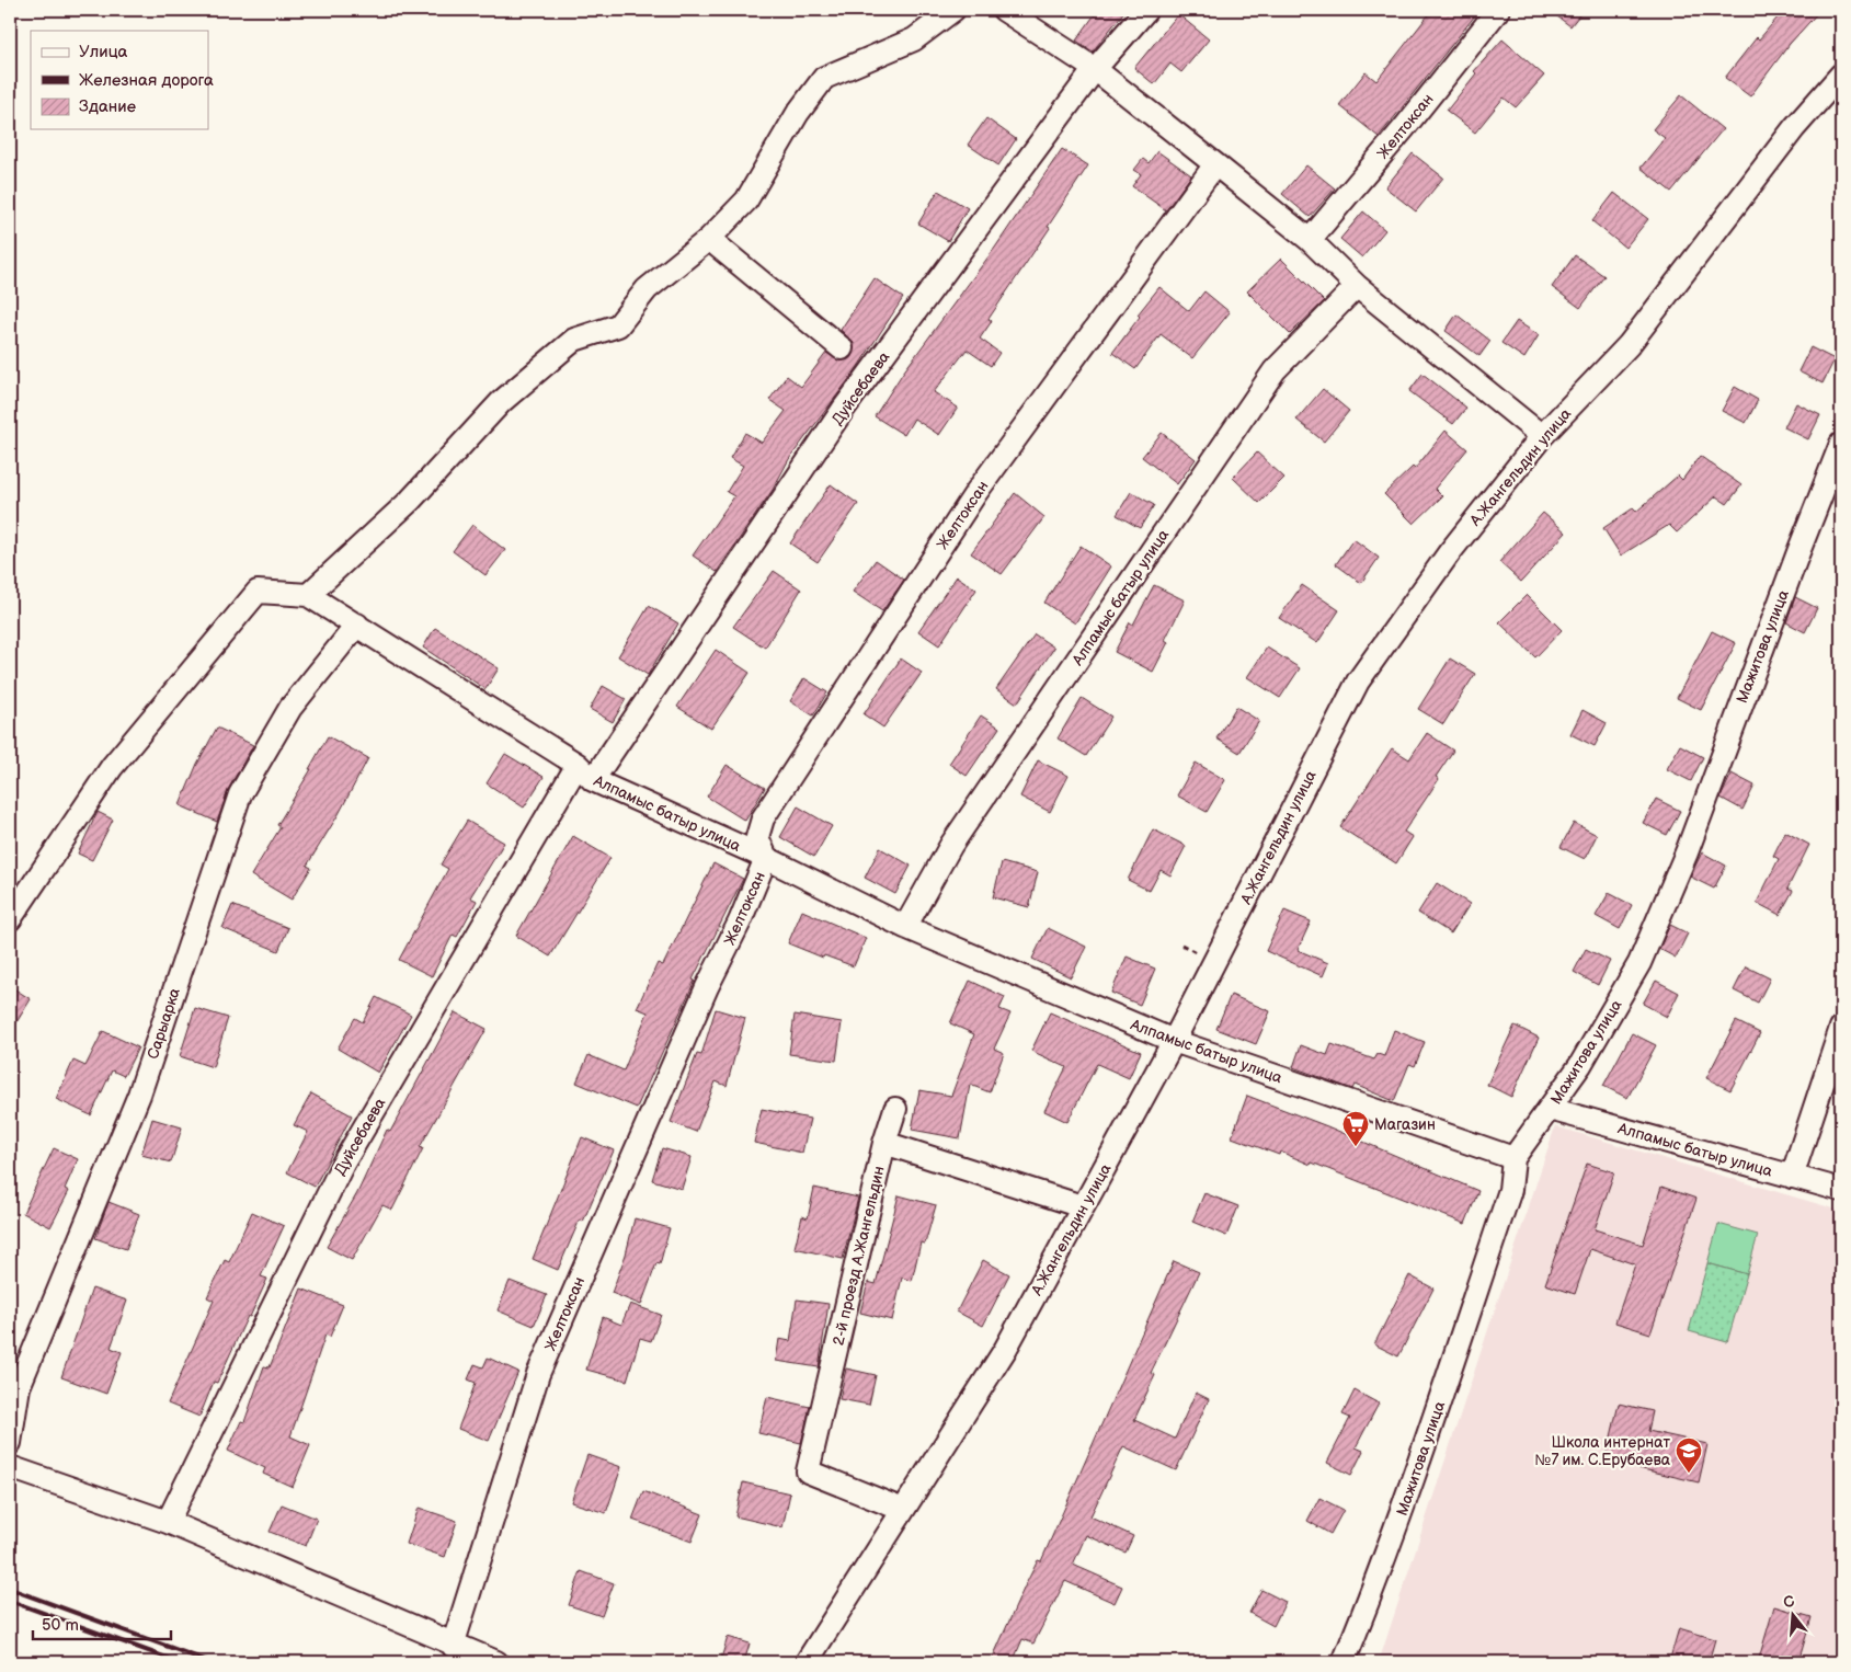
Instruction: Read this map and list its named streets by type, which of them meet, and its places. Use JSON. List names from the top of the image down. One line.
{"streets":{"street":["Желтоксан","Дуйсебаева","А.Жангельдин улица","Алпамыс батыр улица","Мажитова улица","Сарыарка","2-й проезд А.Жангельдин"]},"crossings":[["Желтоксан","Алпамыс батыр улица"],["Дуйсебаева","Алпамыс батыр улица"],["А.Жангельдин улица","Алпамыс батыр улица"],["А.Жангельдин улица","2-й проезд А.Жангельдин"],["Алпамыс батыр улица","Мажитова улица"],["Алпамыс батыр улица","Сарыарка"]],"places":{"supermarket":["Магазин"],"school or university":["Школа интернат №7 им. С.Ерубаева"]},"legend":["Улица","Железная дорога","Здание"],"scale_bar":"50 m","north":"top"}
